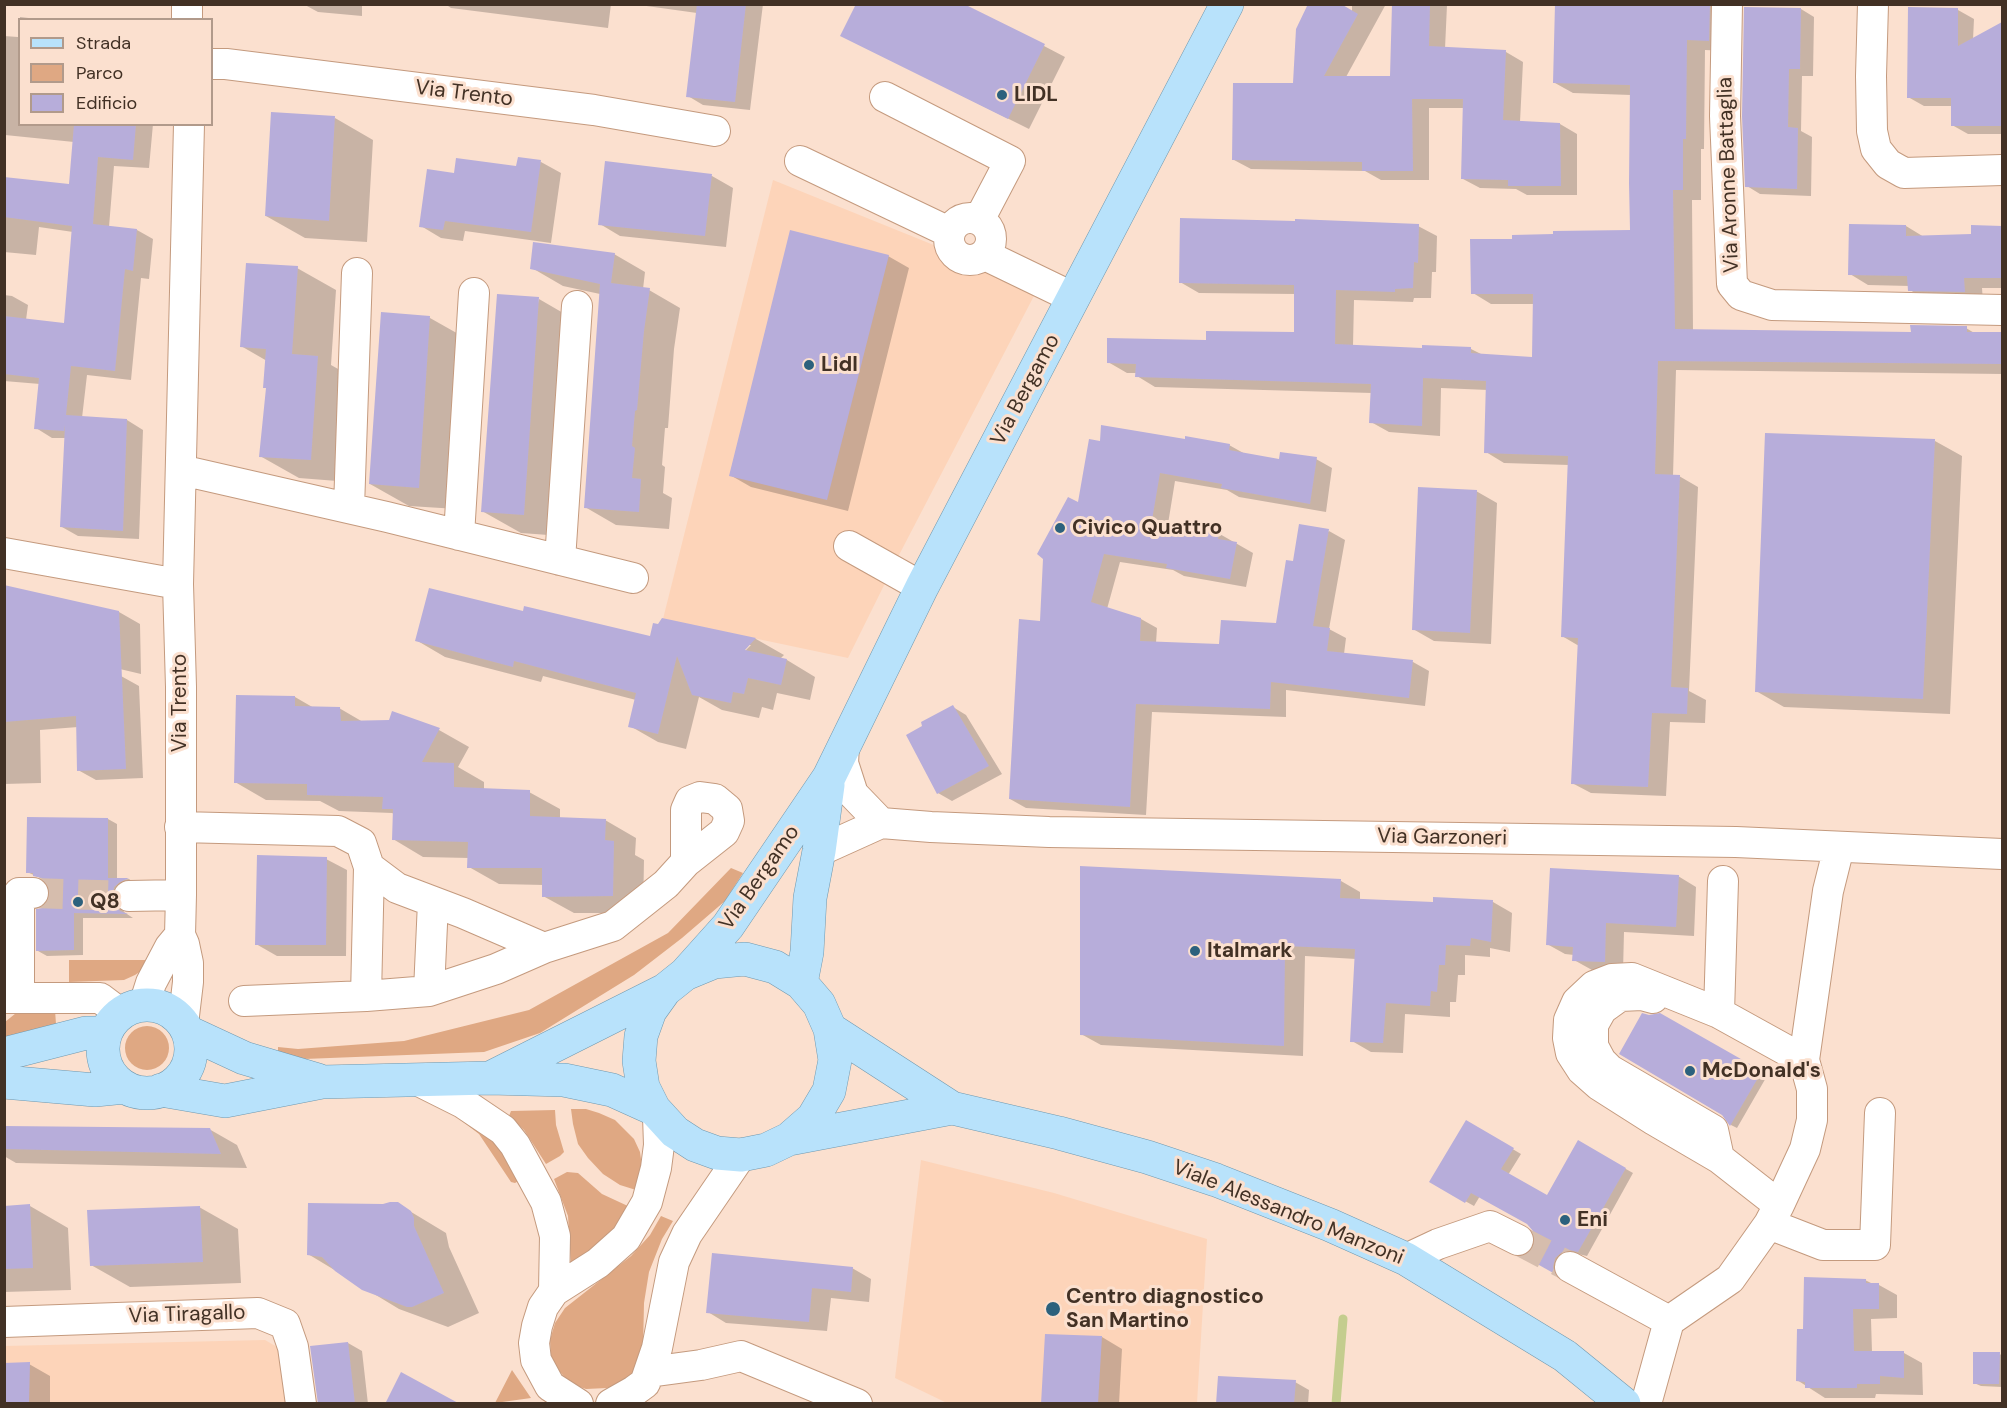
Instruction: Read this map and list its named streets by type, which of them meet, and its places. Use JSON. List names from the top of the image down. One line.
{"streets":{"main road":["Via Bergamo","Viale Alessandro Manzoni"],"street":["Via Trento","Via Aronne Battaglia","Via Garzoneri","Via Tiragallo"]},"crossings":[["Via Bergamo","Via Garzoneri"],["Via Bergamo","Viale Alessandro Manzoni"]],"places":["LIDL","Lidl","Civico Quattro","Q8","Italmark","McDonald's","Eni","Centro diagnostico San Martino"],"legend":["Strada","Parco","Edificio"]}
